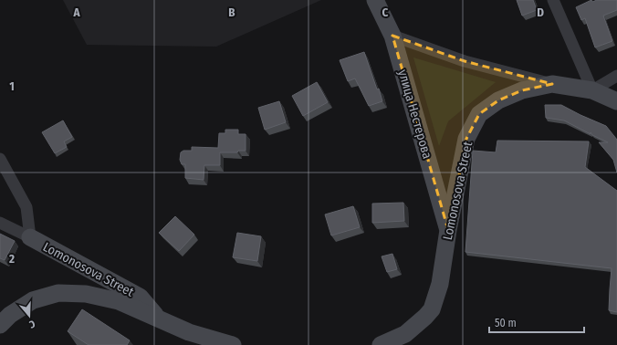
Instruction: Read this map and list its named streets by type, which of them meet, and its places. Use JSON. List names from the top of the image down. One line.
{"streets":{"main road":["улица Нестерова","Lomonosova Street"]},"crossings":[["улица Нестерова","Lomonosova Street"]],"scale_bar":"50 m","north":"bottom","grid":{"columns":["A","B","C","D"],"rows":["1","2"]}}
